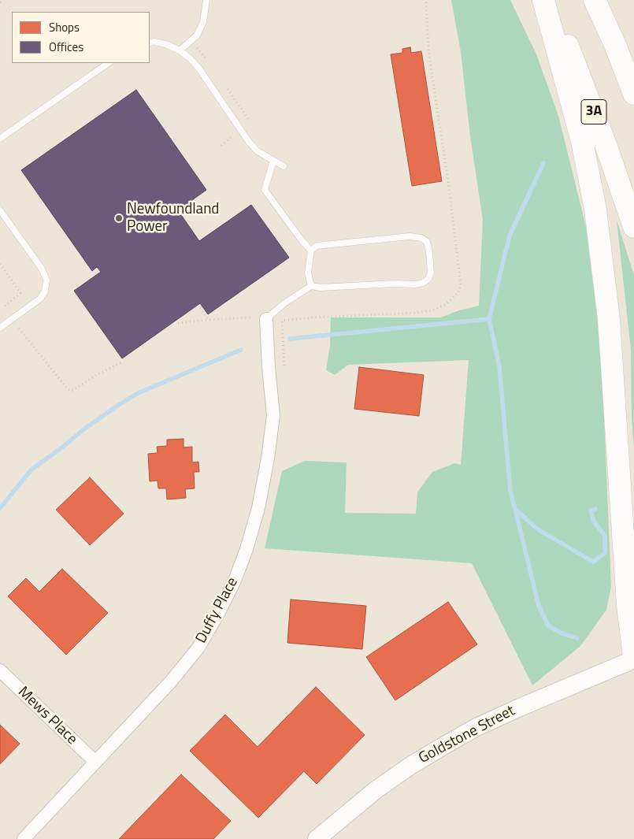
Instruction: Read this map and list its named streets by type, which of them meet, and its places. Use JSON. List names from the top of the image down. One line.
{"streets":{"highway":["3A"],"main road":["Goldstone Street"],"street":["Duffy Place","Mews Place"]},"crossings":[["Duffy Place","Mews Place"]],"places":["Newfoundland Power"],"legend":["Shops","Offices"]}
